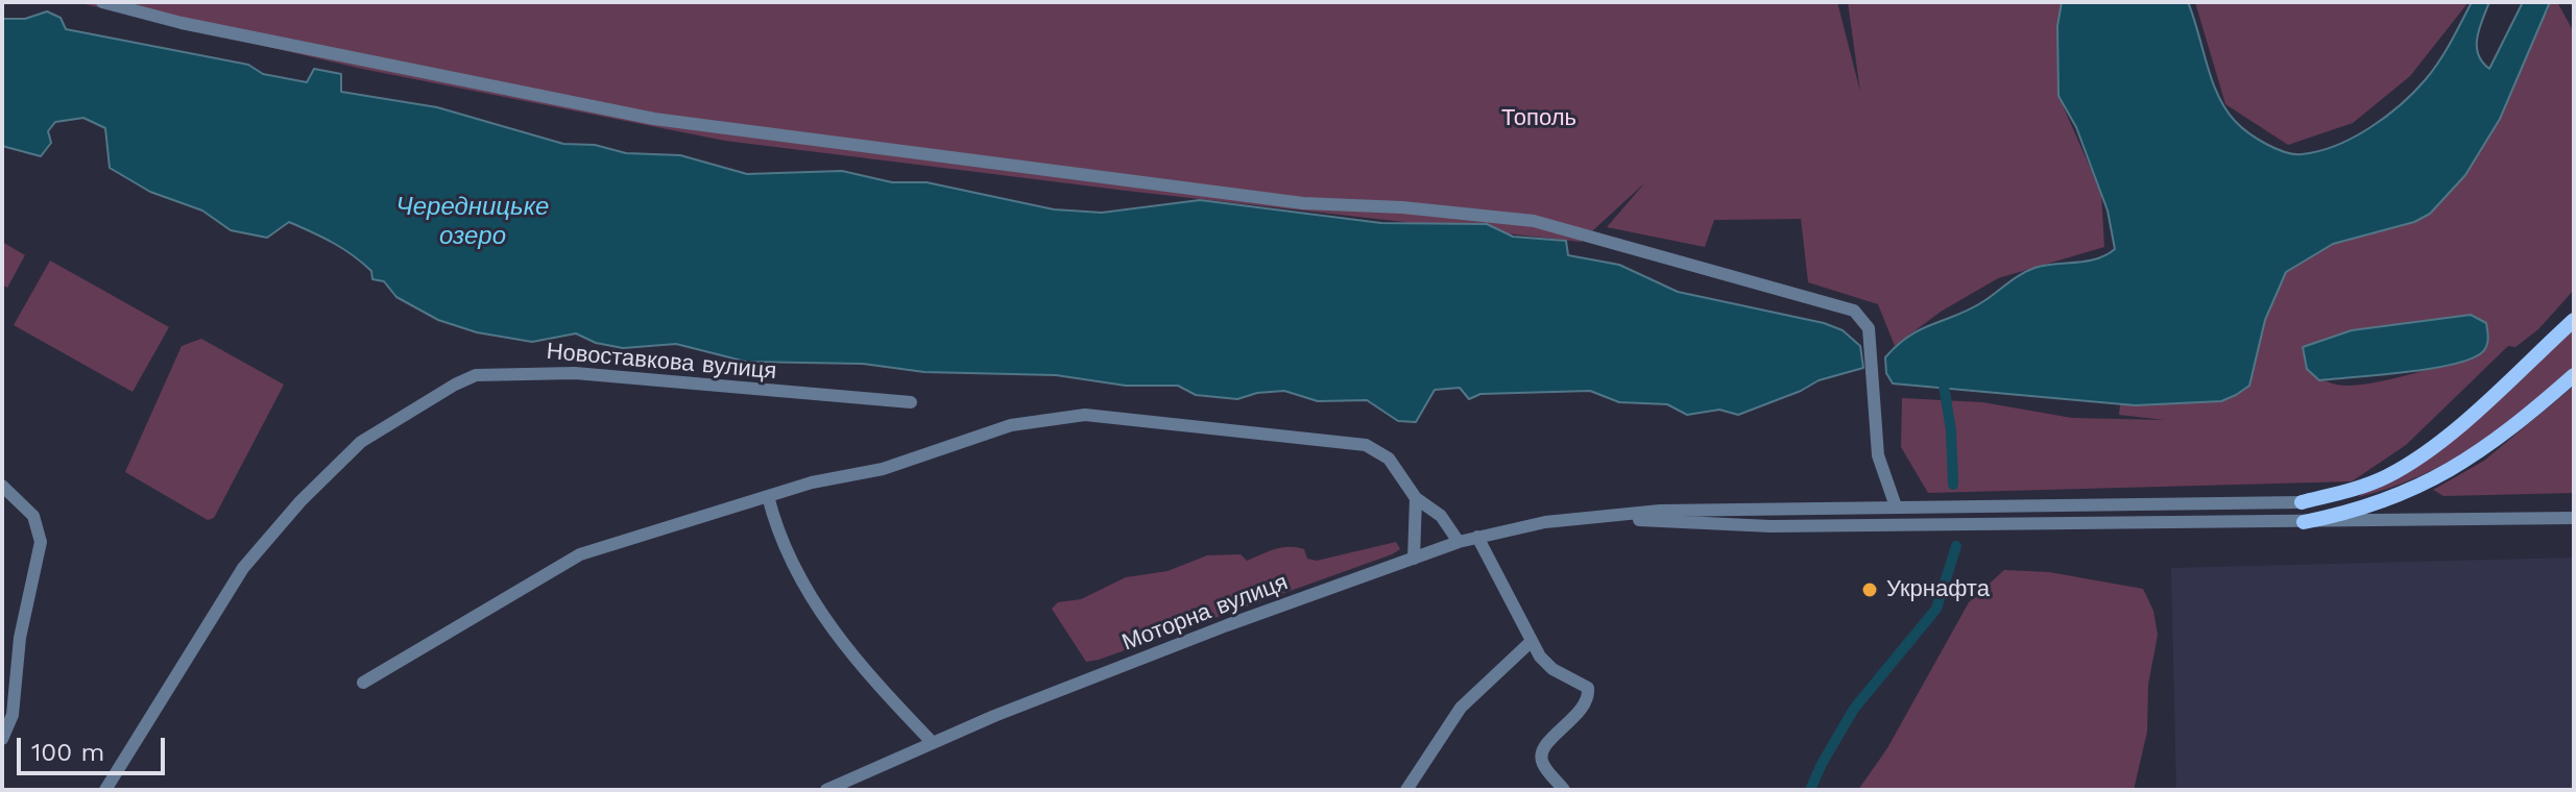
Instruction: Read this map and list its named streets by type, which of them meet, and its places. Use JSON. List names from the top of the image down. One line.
{"streets":{"street":["Новоставкова вулиця","Моторна вулиця"]},"water":["Чередницьке озеро"],"parks":["Тополь"],"places":["Укрнафта"],"scale_bar":"100 m"}
